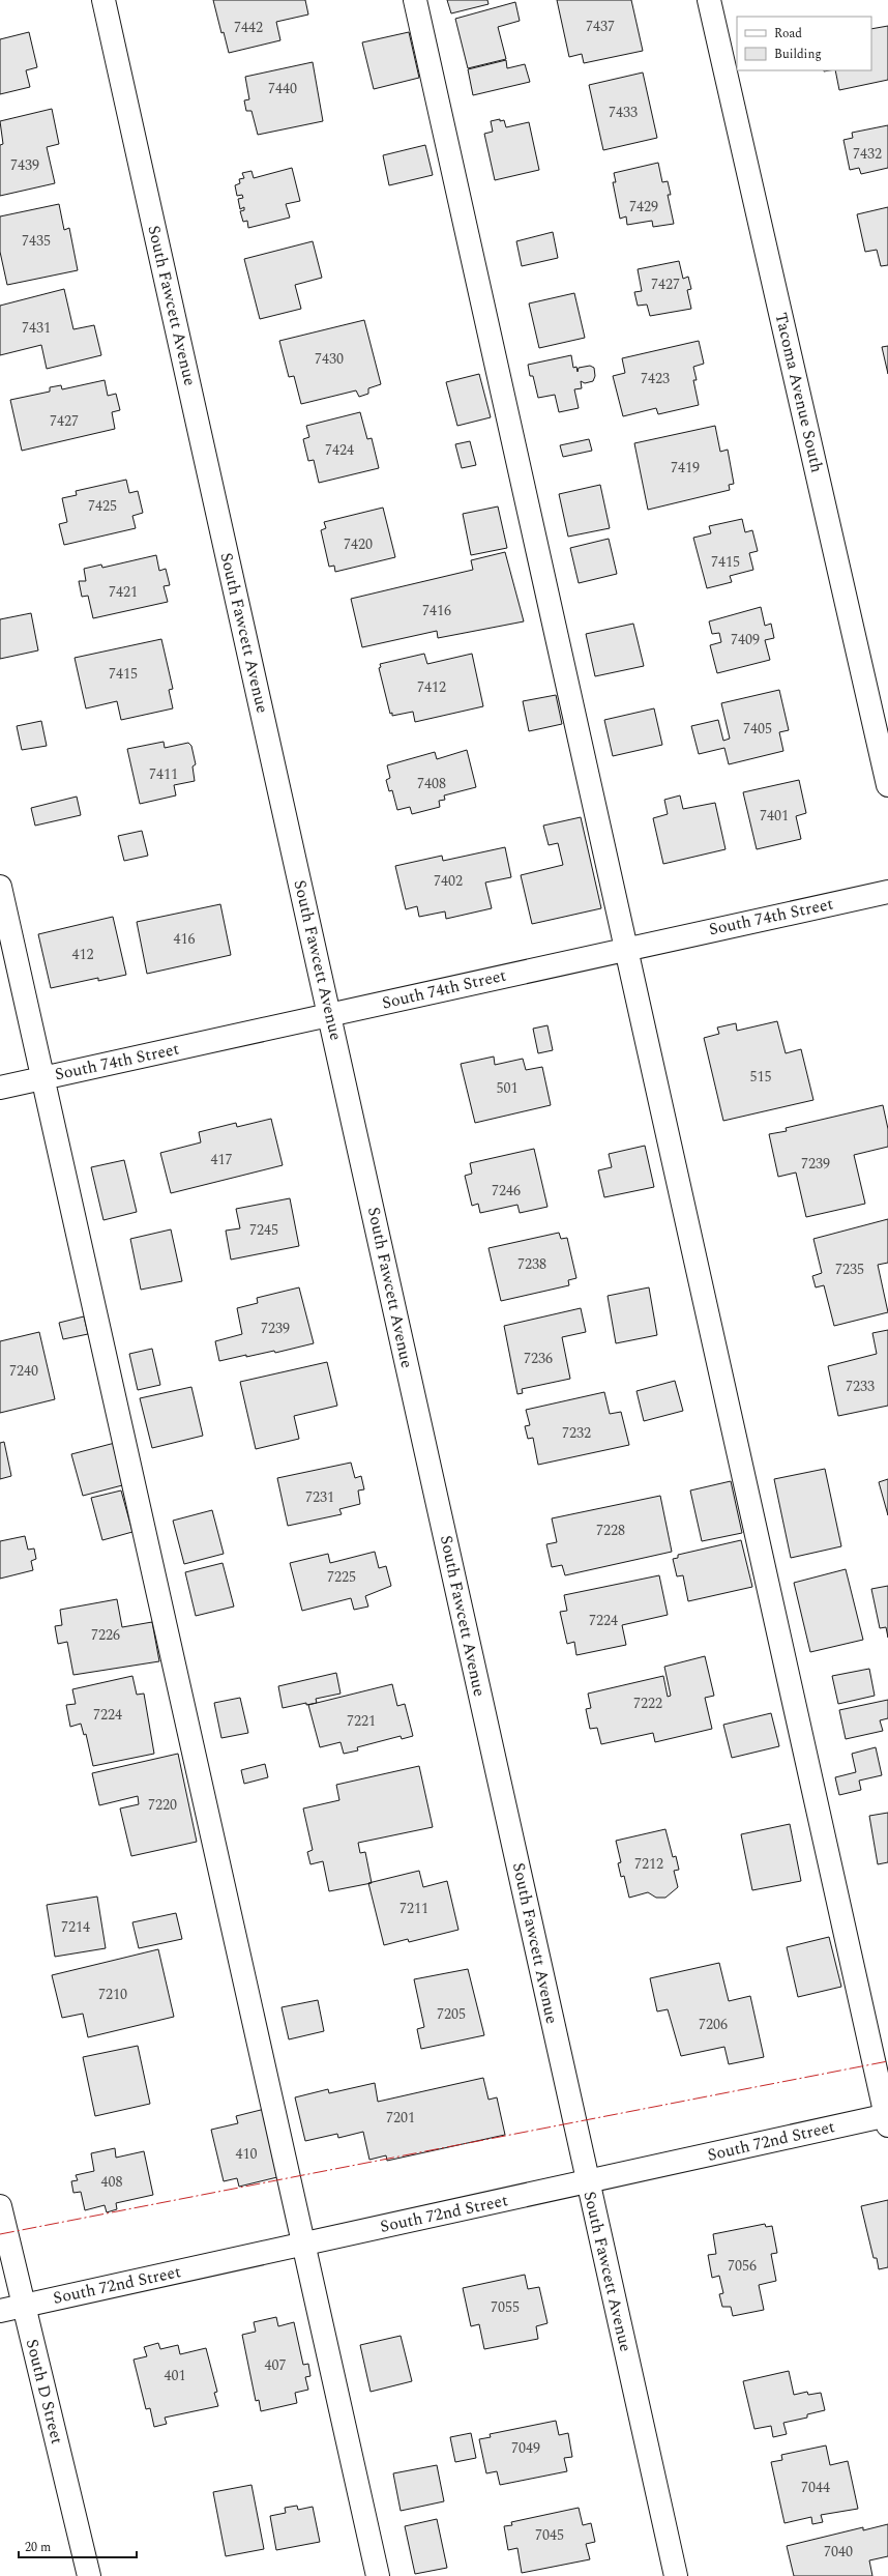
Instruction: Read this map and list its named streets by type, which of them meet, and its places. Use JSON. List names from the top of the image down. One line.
{"streets":{"street":["South Fawcett Avenue","Tacoma Avenue South","South 74th Street","South 72nd Street","South D Street"]},"crossings":[["South Fawcett Avenue","South 74th Street"],["South Fawcett Avenue","South 72nd Street"],["South 72nd Street","South D Street"]],"house_numbers":["7437","7442","7440","7433","7432","7439","7429","7435","7427","7431","7430","7423","7427","7424","7419","7425","7420","7415","7421","7416","7409","7415","7412","7405","7411","7408","7401","7402","416","412","515","501","417","7239","7246","7245","7238","7235","7239","7236","7240","7233","7232","7231","7228","7225","7224","7226","7222","7224","7221","7220","7212","7211","7214","7210","7205","7206","7201","410","408","7056","7055","407","401","7049","7044","7045","7040"],"legend":["Road","Building"],"scale_bar":"20 m"}
